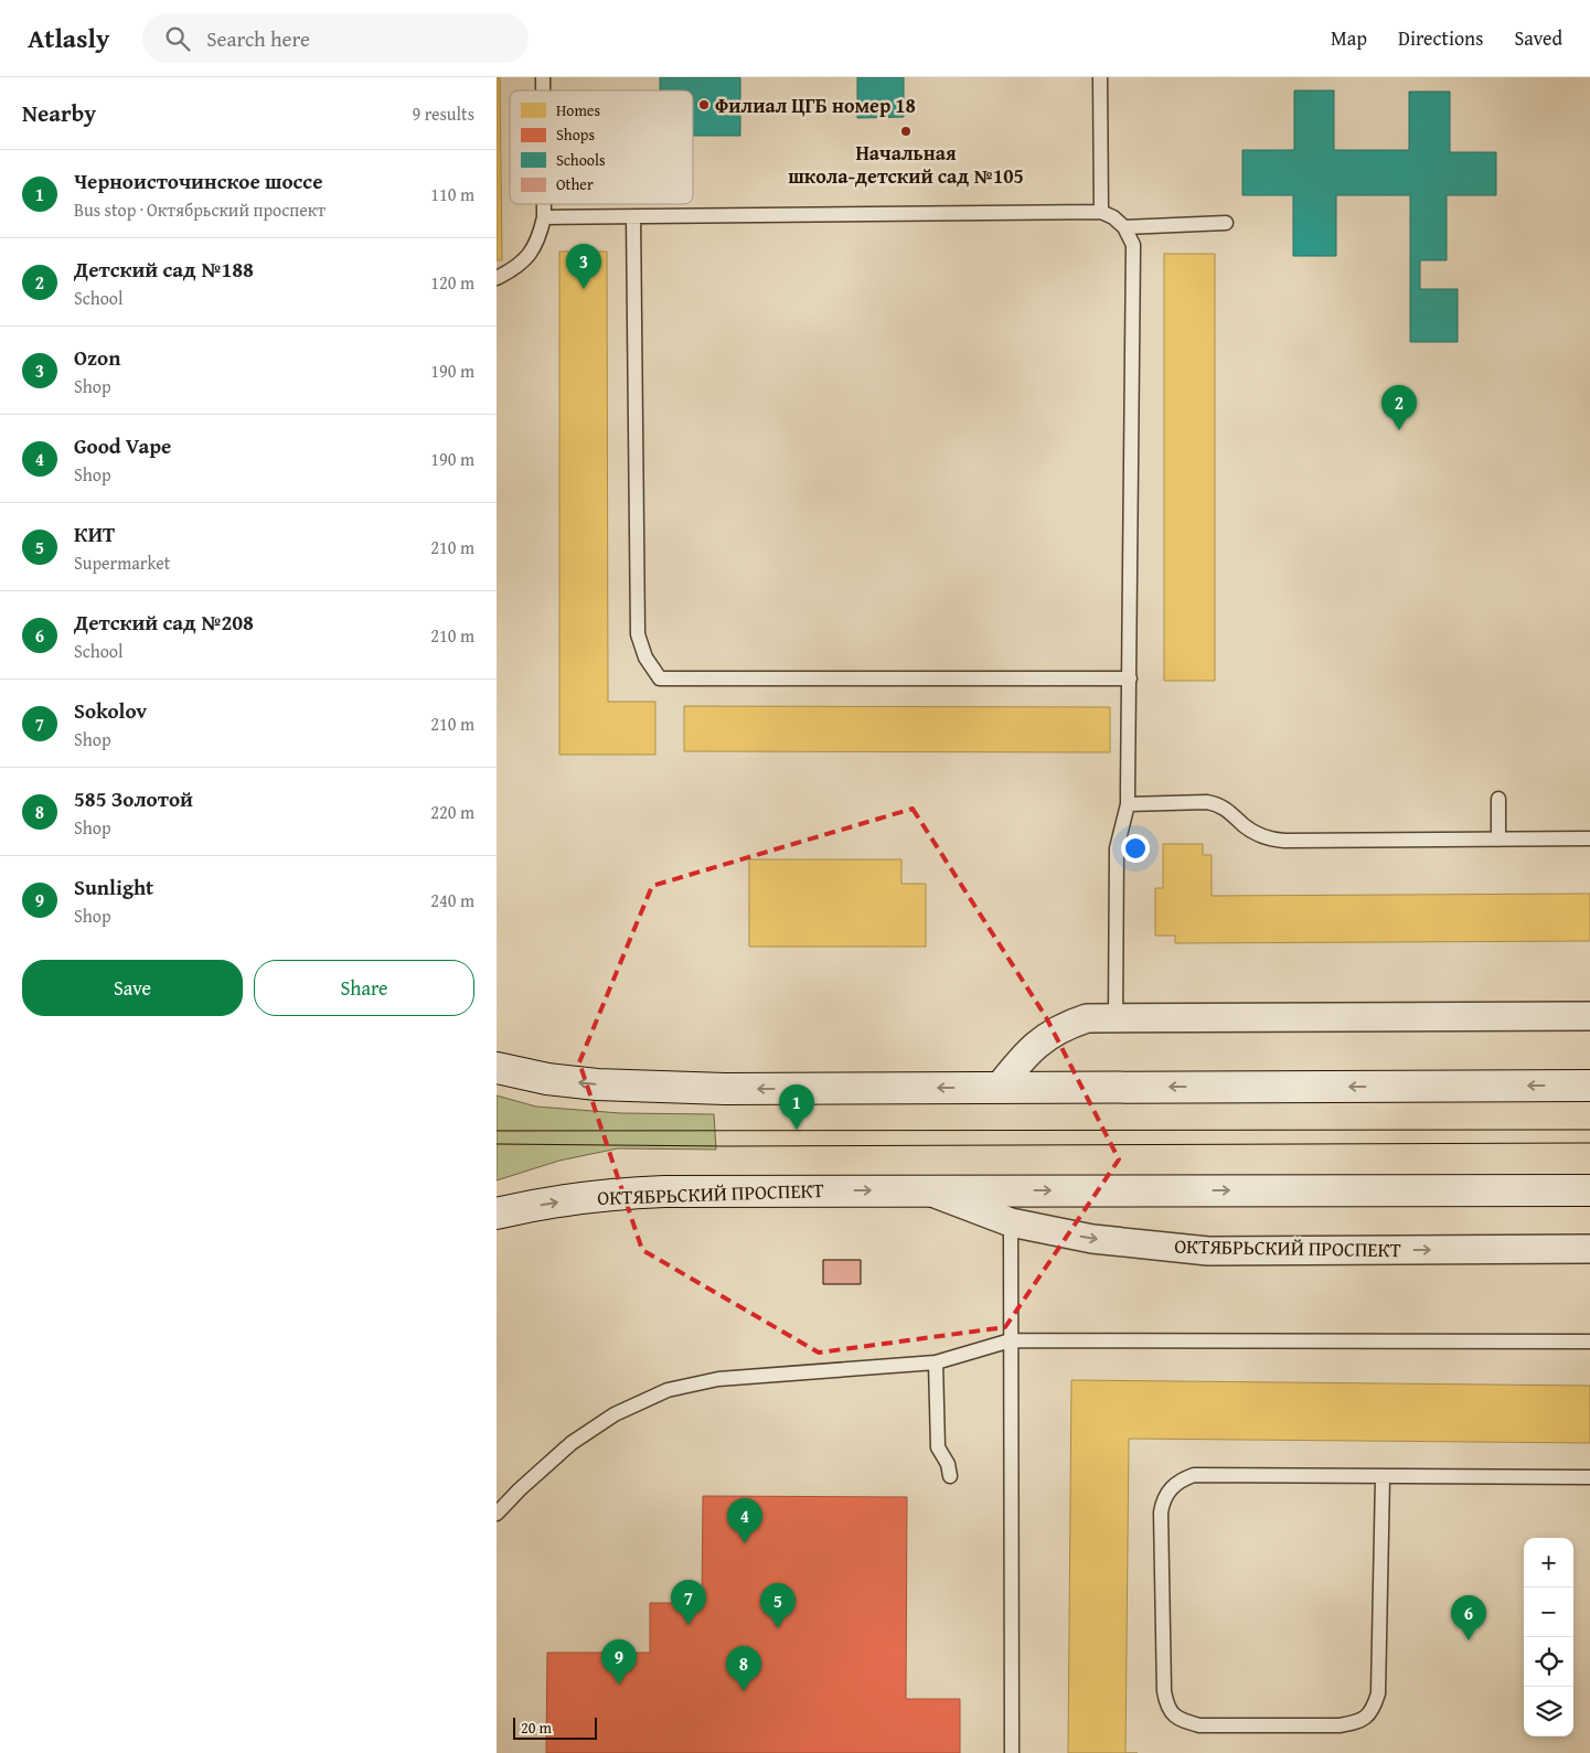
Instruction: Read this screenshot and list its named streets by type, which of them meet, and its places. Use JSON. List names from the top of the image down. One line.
{"streets":{"main road":["ОКТЯБРЬСКИЙ ПРОСПЕКТ"]},"places":["Филиал ЦГБ номер 18","Начальная школа-детский сад №105"],"legend":["Homes","Shops","Schools","Other"],"scale_bar":"20 m","page":{"header":"Atlasly","search":"Search here","nav":["Map","Directions","Saved"],"heading":["Nearby","9 results"],"list":[{"mark":"1","name":"Черноисточинское шоссе","note":"Bus stop · Октябрьский проспект","value":"110 m"},{"mark":"2","name":"Детский сад №188","note":"School","value":"120 m"},{"mark":"3","name":"Ozon","note":"Shop","value":"190 m"},{"mark":"4","name":"Good Vape","note":"Shop","value":"190 m"},{"mark":"5","name":"КИТ","note":"Supermarket","value":"210 m"},{"mark":"6","name":"Детский сад №208","note":"School","value":"210 m"},{"mark":"7","name":"Sokolov","note":"Shop","value":"210 m"},{"mark":"8","name":"585 Золотой","note":"Shop","value":"220 m"},{"mark":"9","name":"Sunlight","note":"Shop","value":"240 m"}],"pins":["3","2","1","4","7","5","6","9","8"],"buttons":["Save","Share"],"map_buttons":["+","−"],"scale":"20 m"}}
